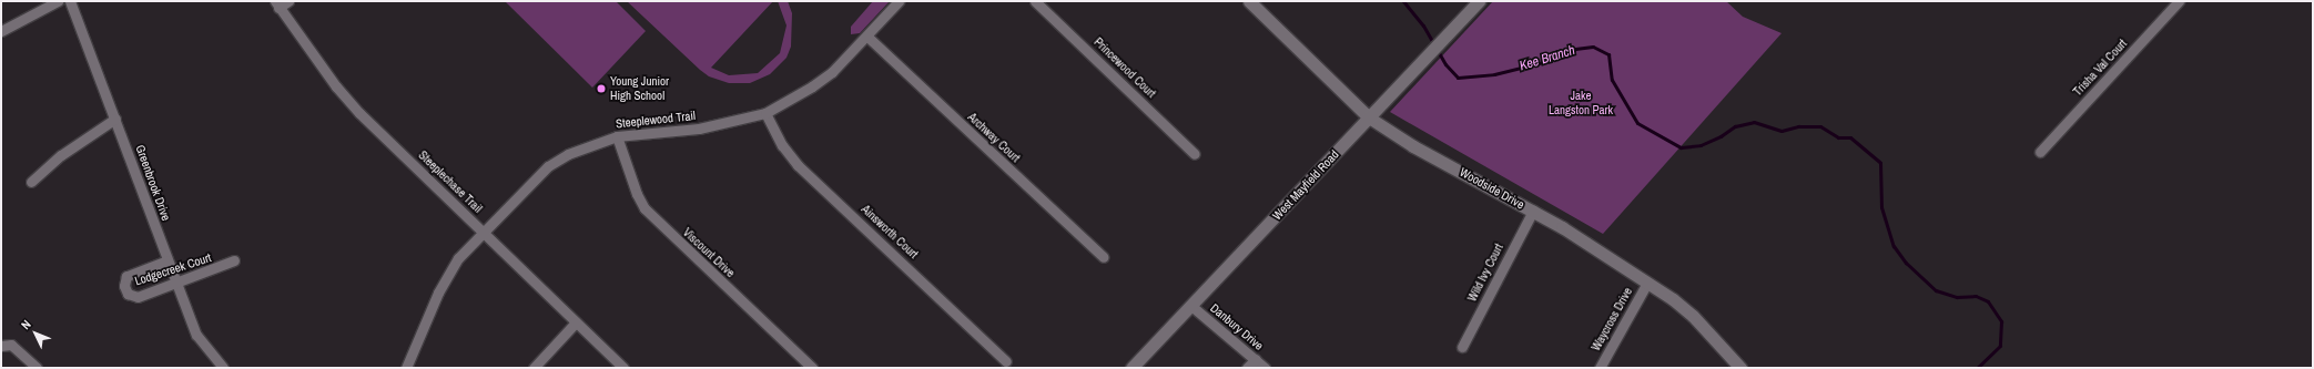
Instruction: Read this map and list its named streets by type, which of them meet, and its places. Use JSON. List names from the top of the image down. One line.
{"streets":{"street":["Princewood Court","Trisha Val Court","Steeplewood Trail","Archway Court","Steeplechase Trail","Greenbrook Drive","West Mayfield Road","Woodside Drive","Ainsworth Court","Viscount Drive","Lodgecreek Court","Wild Ivy Court","Waycross Drive","Danbury Drive"]},"crossings":[["Steeplewood Trail","Archway Court"],["Steeplewood Trail","Steeplechase Trail"],["Steeplewood Trail","Ainsworth Court"],["Steeplewood Trail","Viscount Drive"],["Greenbrook Drive","Lodgecreek Court"],["West Mayfield Road","Woodside Drive"],["West Mayfield Road","Danbury Drive"],["Woodside Drive","Wild Ivy Court"],["Woodside Drive","Waycross Drive"]],"water":["Kee Branch"],"parks":["Jake Langston Park"],"places":["Young Junior High School"],"north":"top left"}
